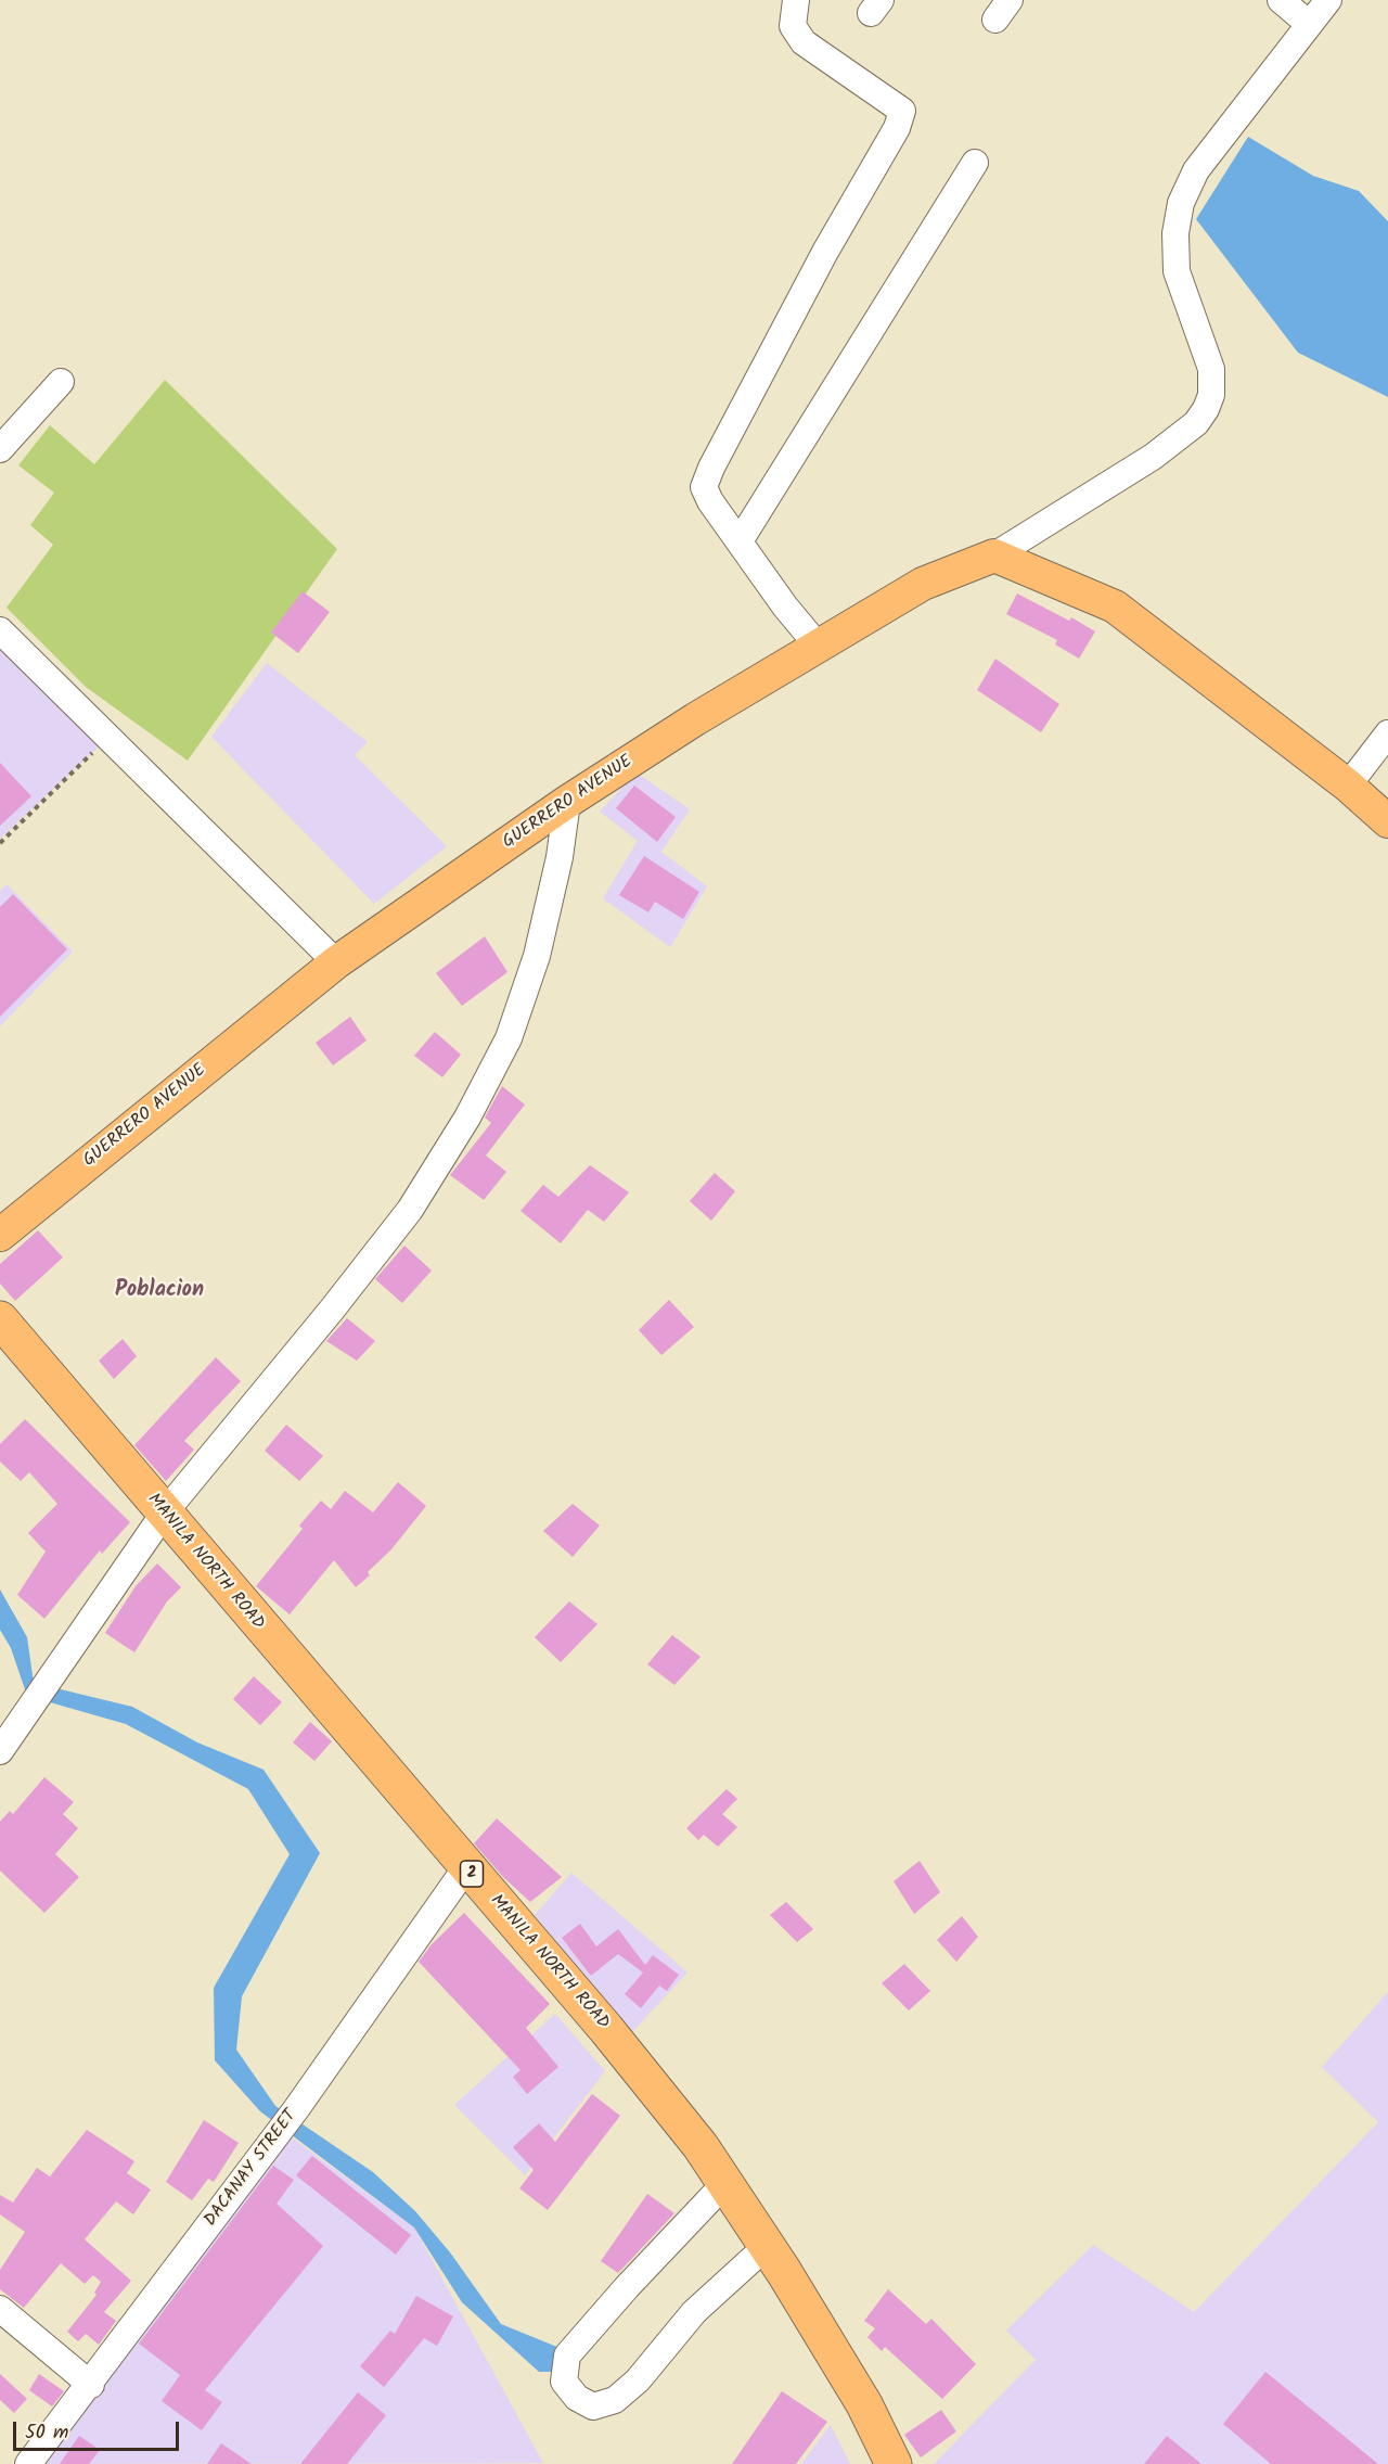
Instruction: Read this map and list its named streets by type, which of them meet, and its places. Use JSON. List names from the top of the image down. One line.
{"streets":{"highway":["MANILA NORTH ROAD","2"],"main road":["GUERRERO AVENUE"],"street":["DACANAY STREET"]},"crossings":[["MANILA NORTH ROAD","DACANAY STREET"]],"districts":["Poblacion"],"scale_bar":"50 m"}
